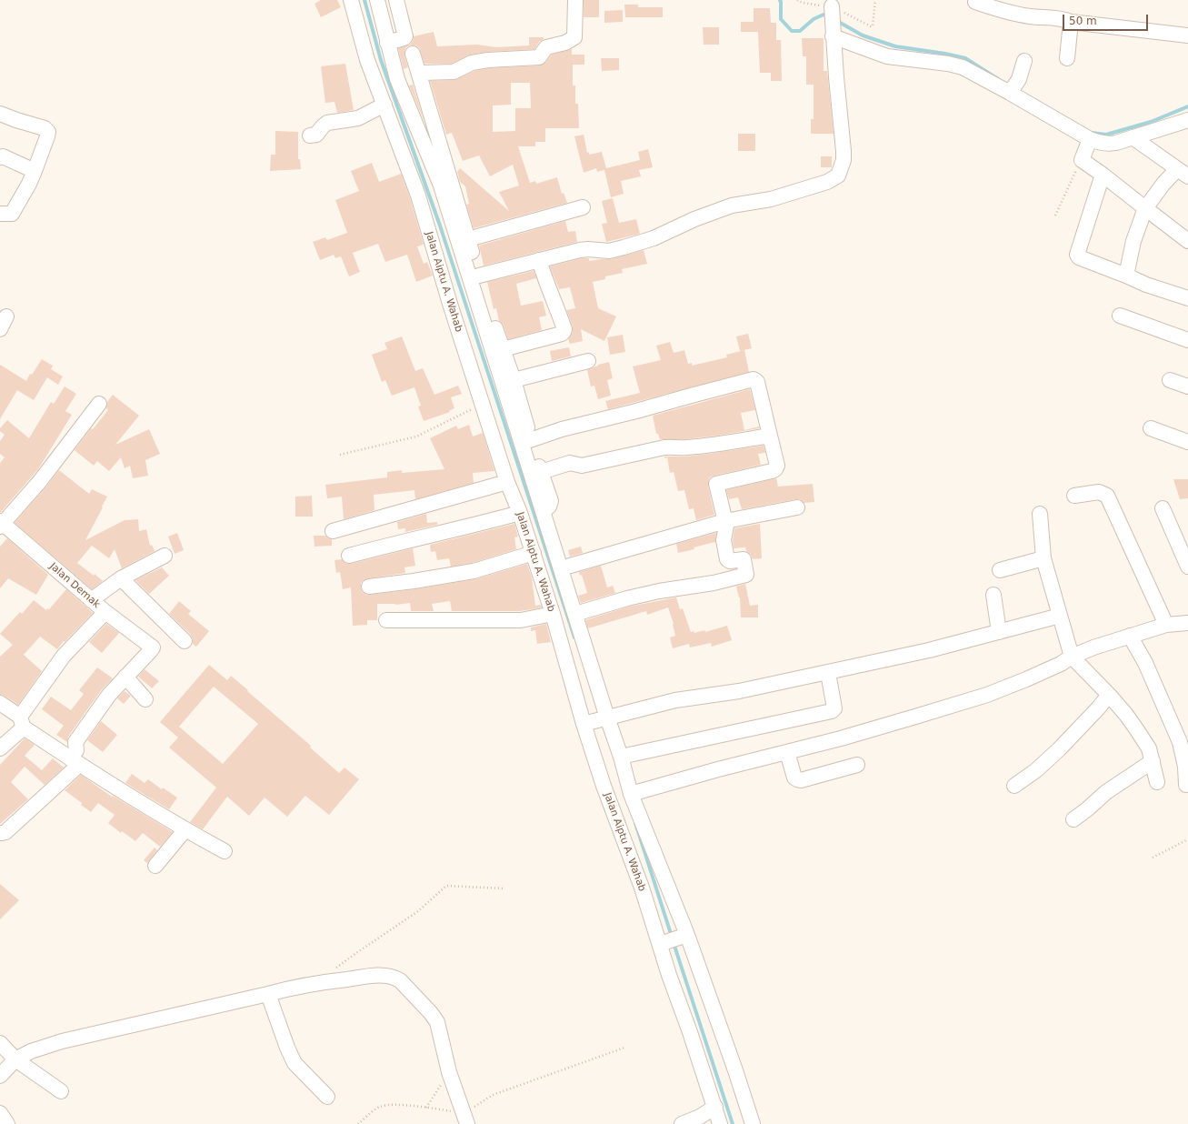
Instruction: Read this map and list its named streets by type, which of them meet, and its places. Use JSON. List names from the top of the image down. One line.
{"streets":{"street":["Jalan Aiptu A. Wahab","Jalan Demak"]},"scale_bar":"50 m"}
